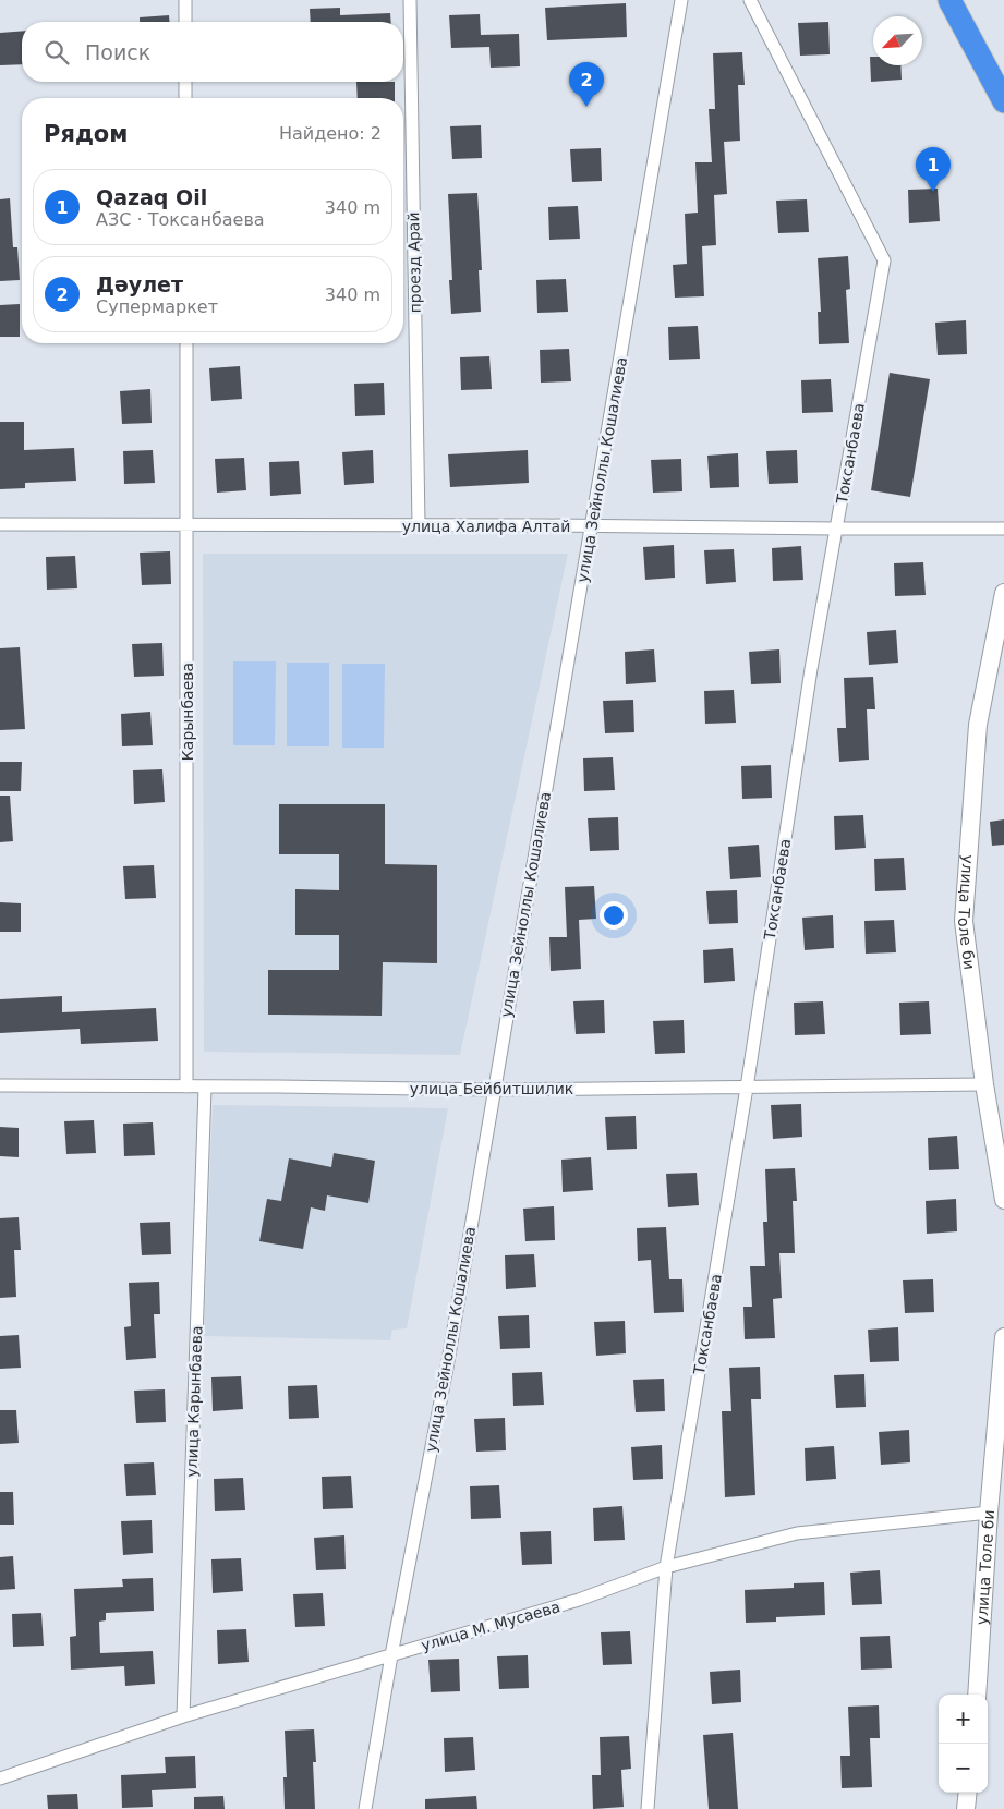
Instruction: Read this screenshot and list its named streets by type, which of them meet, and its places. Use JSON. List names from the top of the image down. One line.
{"streets":{"street":["проезд Арай","Токсанбаева","улица Зейноллы Кошалиева","улица Халифа Алтай","Карынбаева","улица Толе би","улица Бейбитшилик","улица Карынбаева","улица М. Мусаева"]},"crossings":[["проезд Арай","улица Халифа Алтай"],["Токсанбаева","улица Халифа Алтай"],["Токсанбаева","улица Бейбитшилик"],["Токсанбаева","улица М. Мусаева"],["улица Зейноллы Кошалиева","улица Халифа Алтай"],["улица Зейноллы Кошалиева","улица Бейбитшилик"],["улица Зейноллы Кошалиева","улица М. Мусаева"],["улица Халифа Алтай","Карынбаева"],["Карынбаева","улица Бейбитшилик"],["улица Толе би","улица Бейбитшилик"],["улица Толе би","улица М. Мусаева"],["улица Бейбитшилик","улица Карынбаева"],["улица Карынбаева","улица М. Мусаева"]],"north":"bottom left","page":{"search":"Поиск","pins":["2","1"],"heading":["Рядом","Найдено: 2"],"list":[{"mark":"1","name":"Qazaq Oil","note":"АЗС · Токсанбаева","value":"340 m"},{"mark":"2","name":"Дәулет","note":"Супермаркет","value":"340 m"}],"map_buttons":["+","−"]}}
